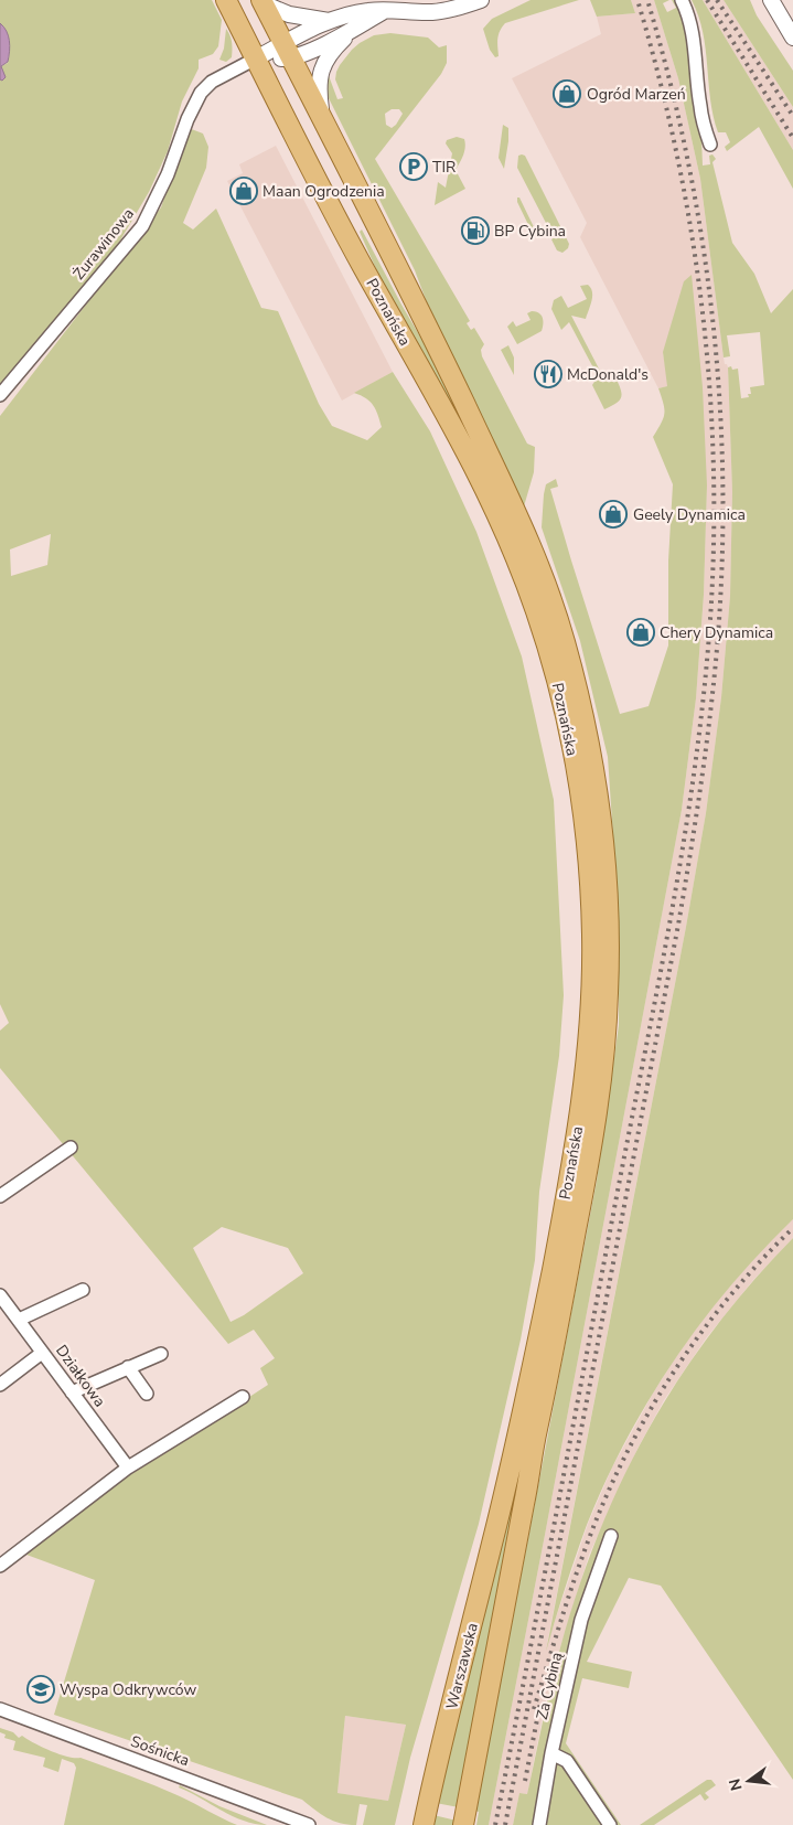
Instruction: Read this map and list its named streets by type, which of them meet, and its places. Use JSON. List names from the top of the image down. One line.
{"streets":{"main road":["Poznańska","Warszawska"],"street":["Żurawinowa","Działkowa","Za Cybiną","Sośnicka"]},"crossings":[["Żurawinowa","Poznańska"],["Poznańska","Warszawska"]],"places":{"shop":["Ogród Marzeń","Maan Ogrodzenia","Geely Dynamica","Chery Dynamica"],"parking":["TIR"],"fuel station":["BP Cybina"],"restaurant":["McDonald's"],"school or university":["Wyspa Odkrywców"]},"north":"left"}
